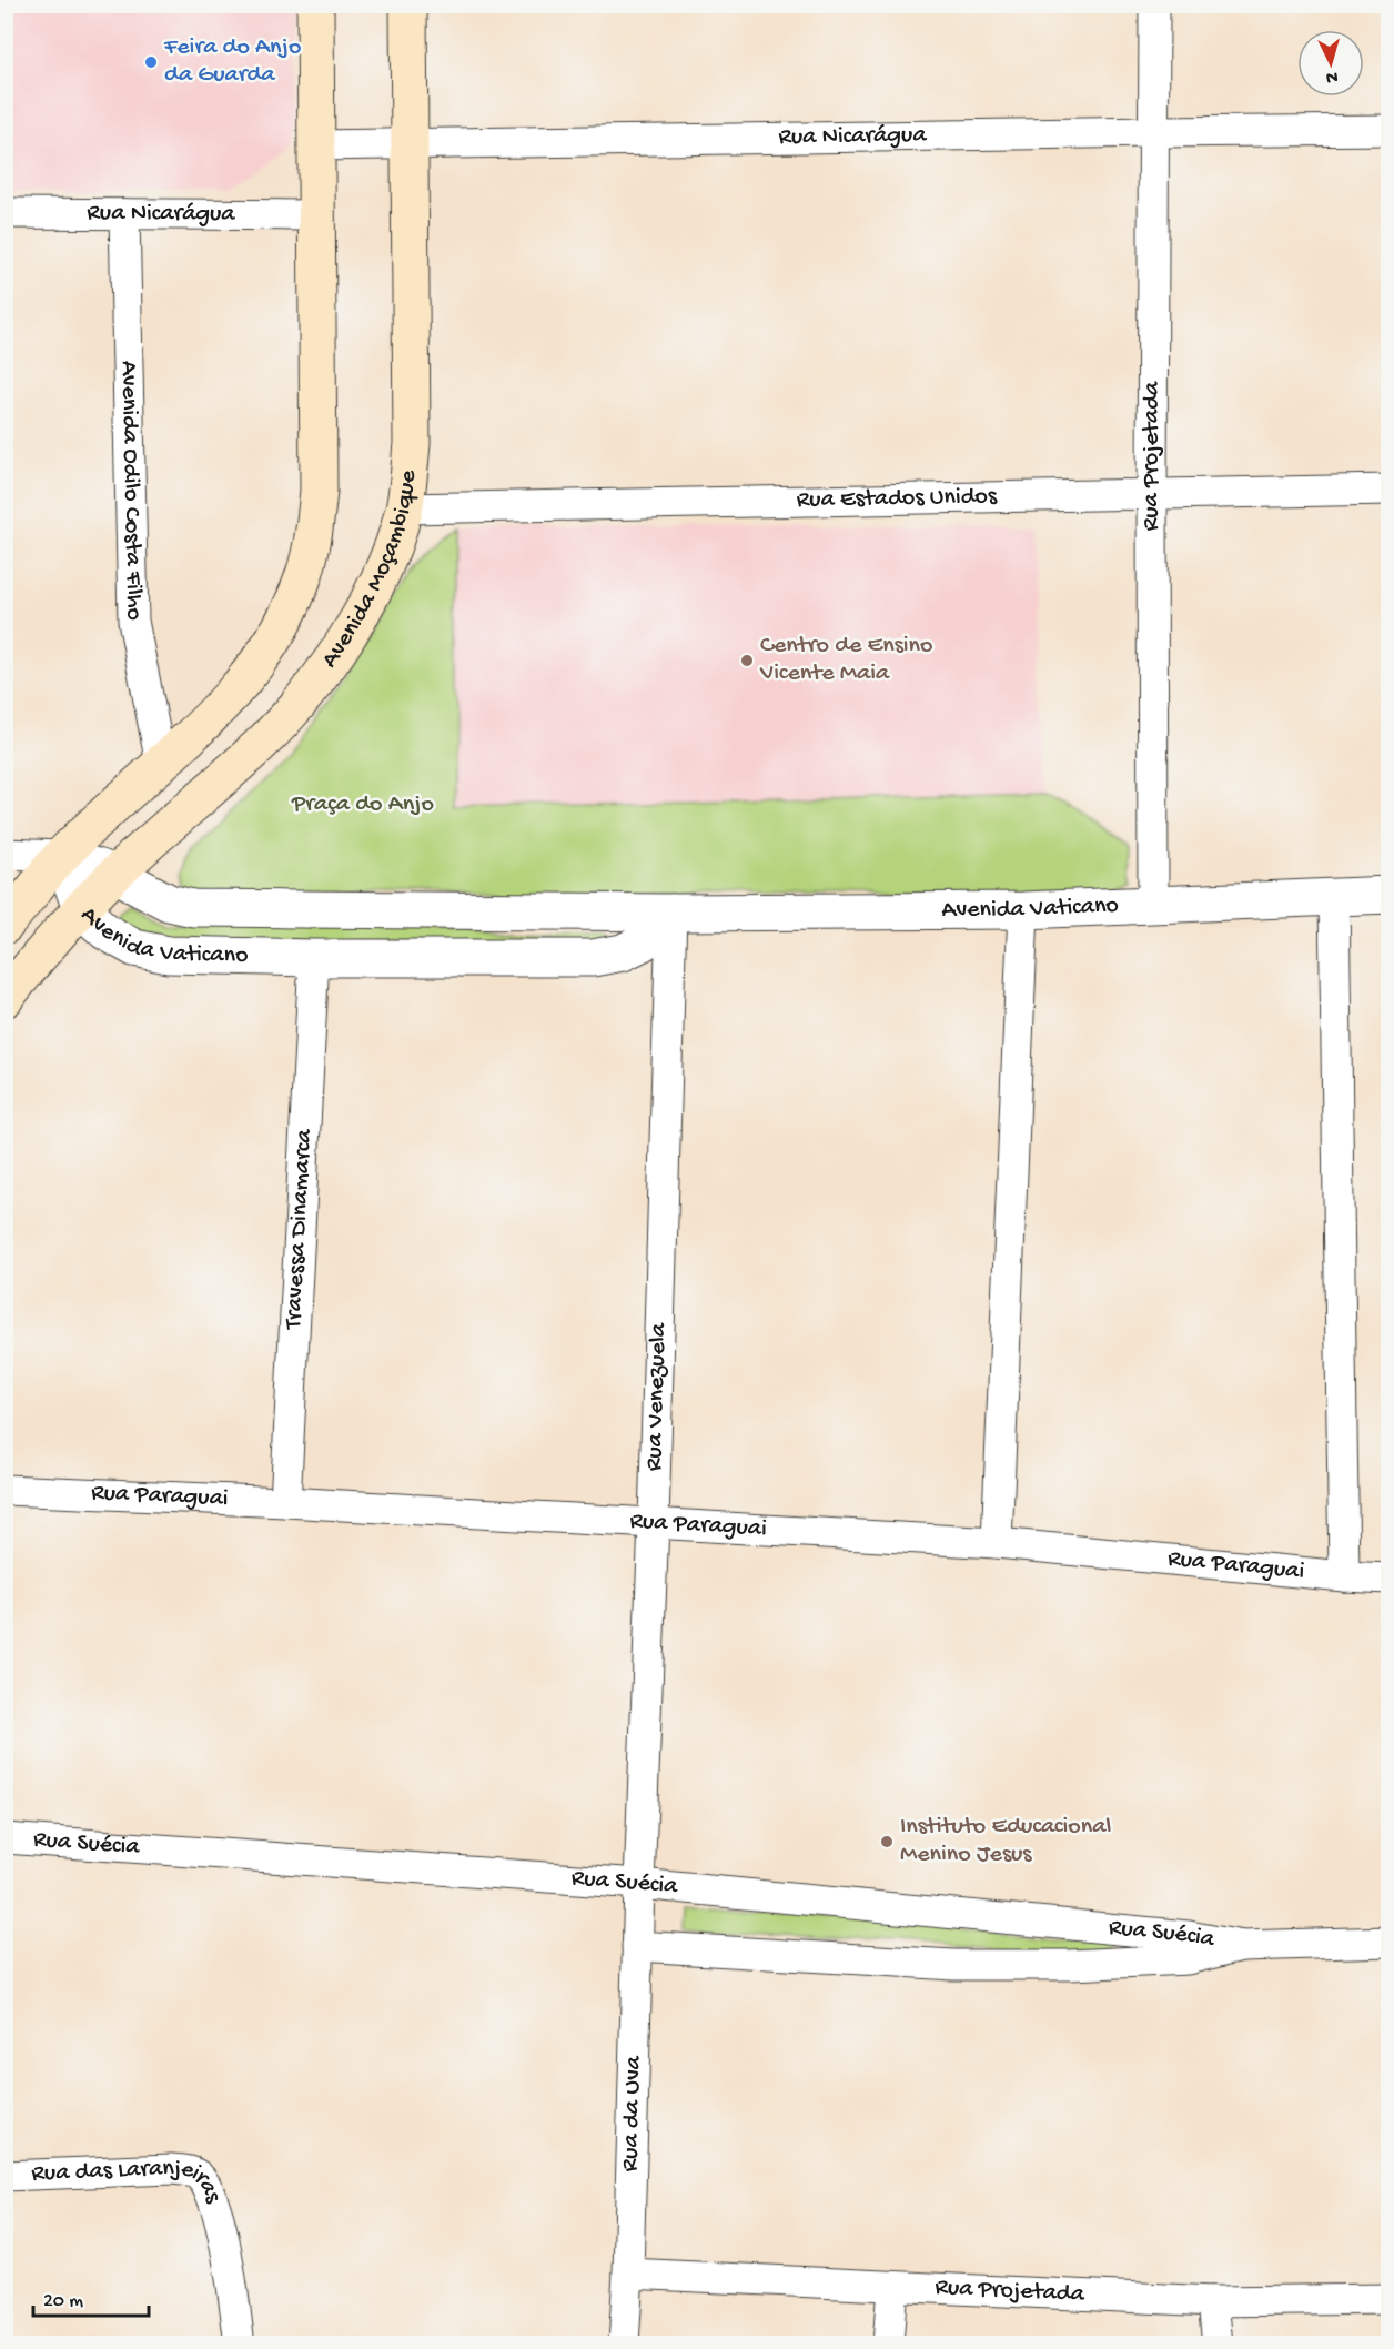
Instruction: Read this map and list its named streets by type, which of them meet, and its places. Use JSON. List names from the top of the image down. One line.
{"streets":{"main road":["Avenida Moçambique"],"street":["Rua Nicarágua","Rua Projetada","Avenida Odilo Costa Filho","Rua Estados Unidos","Avenida Vaticano","Travessa Dinamarca","Rua Venezuela","Rua Paraguai","Rua Suécia","Rua da Uva","Rua das Laranjeiras"]},"crossings":[["Rua Nicarágua","Rua Projetada"],["Rua Nicarágua","Avenida Odilo Costa Filho"],["Rua Nicarágua","Avenida Moçambique"],["Rua Projetada","Rua Estados Unidos"],["Rua Projetada","Avenida Vaticano"],["Rua Projetada","Rua da Uva"],["Avenida Odilo Costa Filho","Avenida Moçambique"],["Rua Estados Unidos","Avenida Moçambique"],["Avenida Moçambique","Avenida Vaticano"],["Avenida Vaticano","Travessa Dinamarca"],["Avenida Vaticano","Rua Venezuela"],["Travessa Dinamarca","Rua Paraguai"],["Rua Venezuela","Rua Paraguai"],["Rua Venezuela","Rua Suécia"],["Rua Venezuela","Rua da Uva"],["Rua Suécia","Rua da Uva"]],"parks":["Praça do Anjo"],"places":["Feira do Anjo da Guarda","Centro de Ensino Vicente Maia","Instituto Educacional Menino Jesus"],"scale_bar":"20 m","north":"bottom"}
